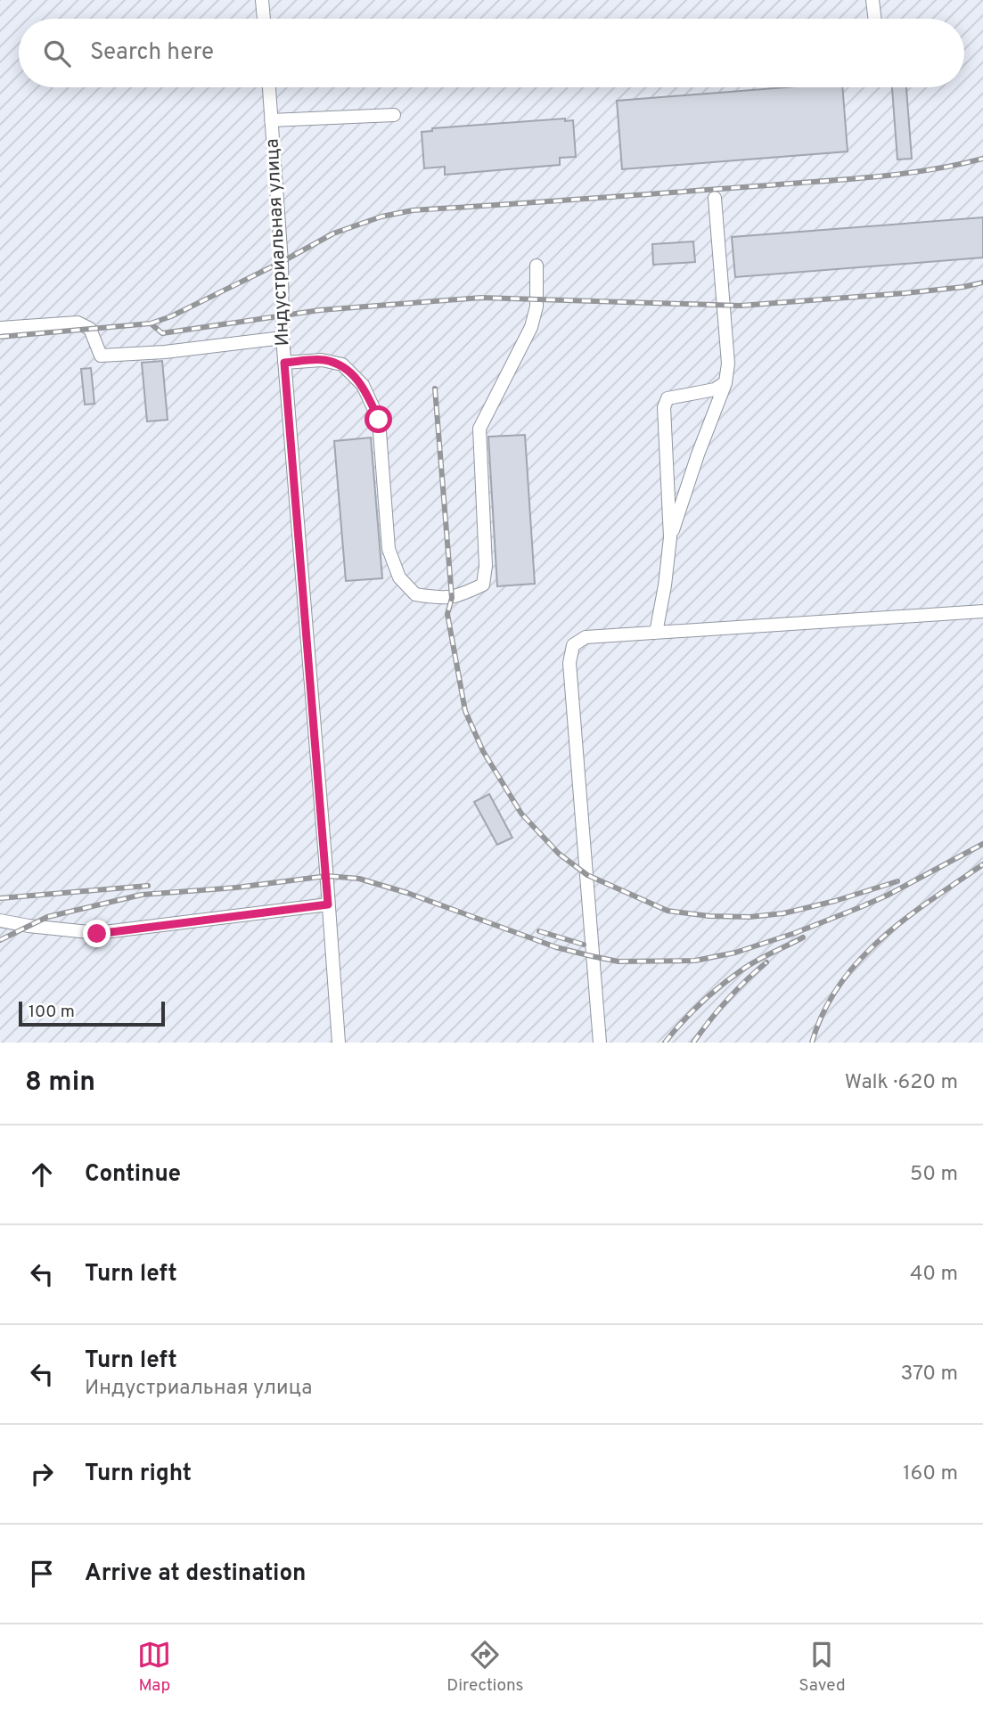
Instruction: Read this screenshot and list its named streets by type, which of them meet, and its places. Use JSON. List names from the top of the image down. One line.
{"streets":{"street":["Индустриальная улица"]},"scale_bar":"100 m","page":{"search":"Search here","scale":"100 m","heading":["8 min","Walk · 620 m"],"list":[["Continue","50 m"],["Turn left","40 m"],["Turn left","Индустриальная улица","370 m"],["Turn right","160 m"],"Arrive at destination"],"nav":["Map","Directions","Saved"]}}
